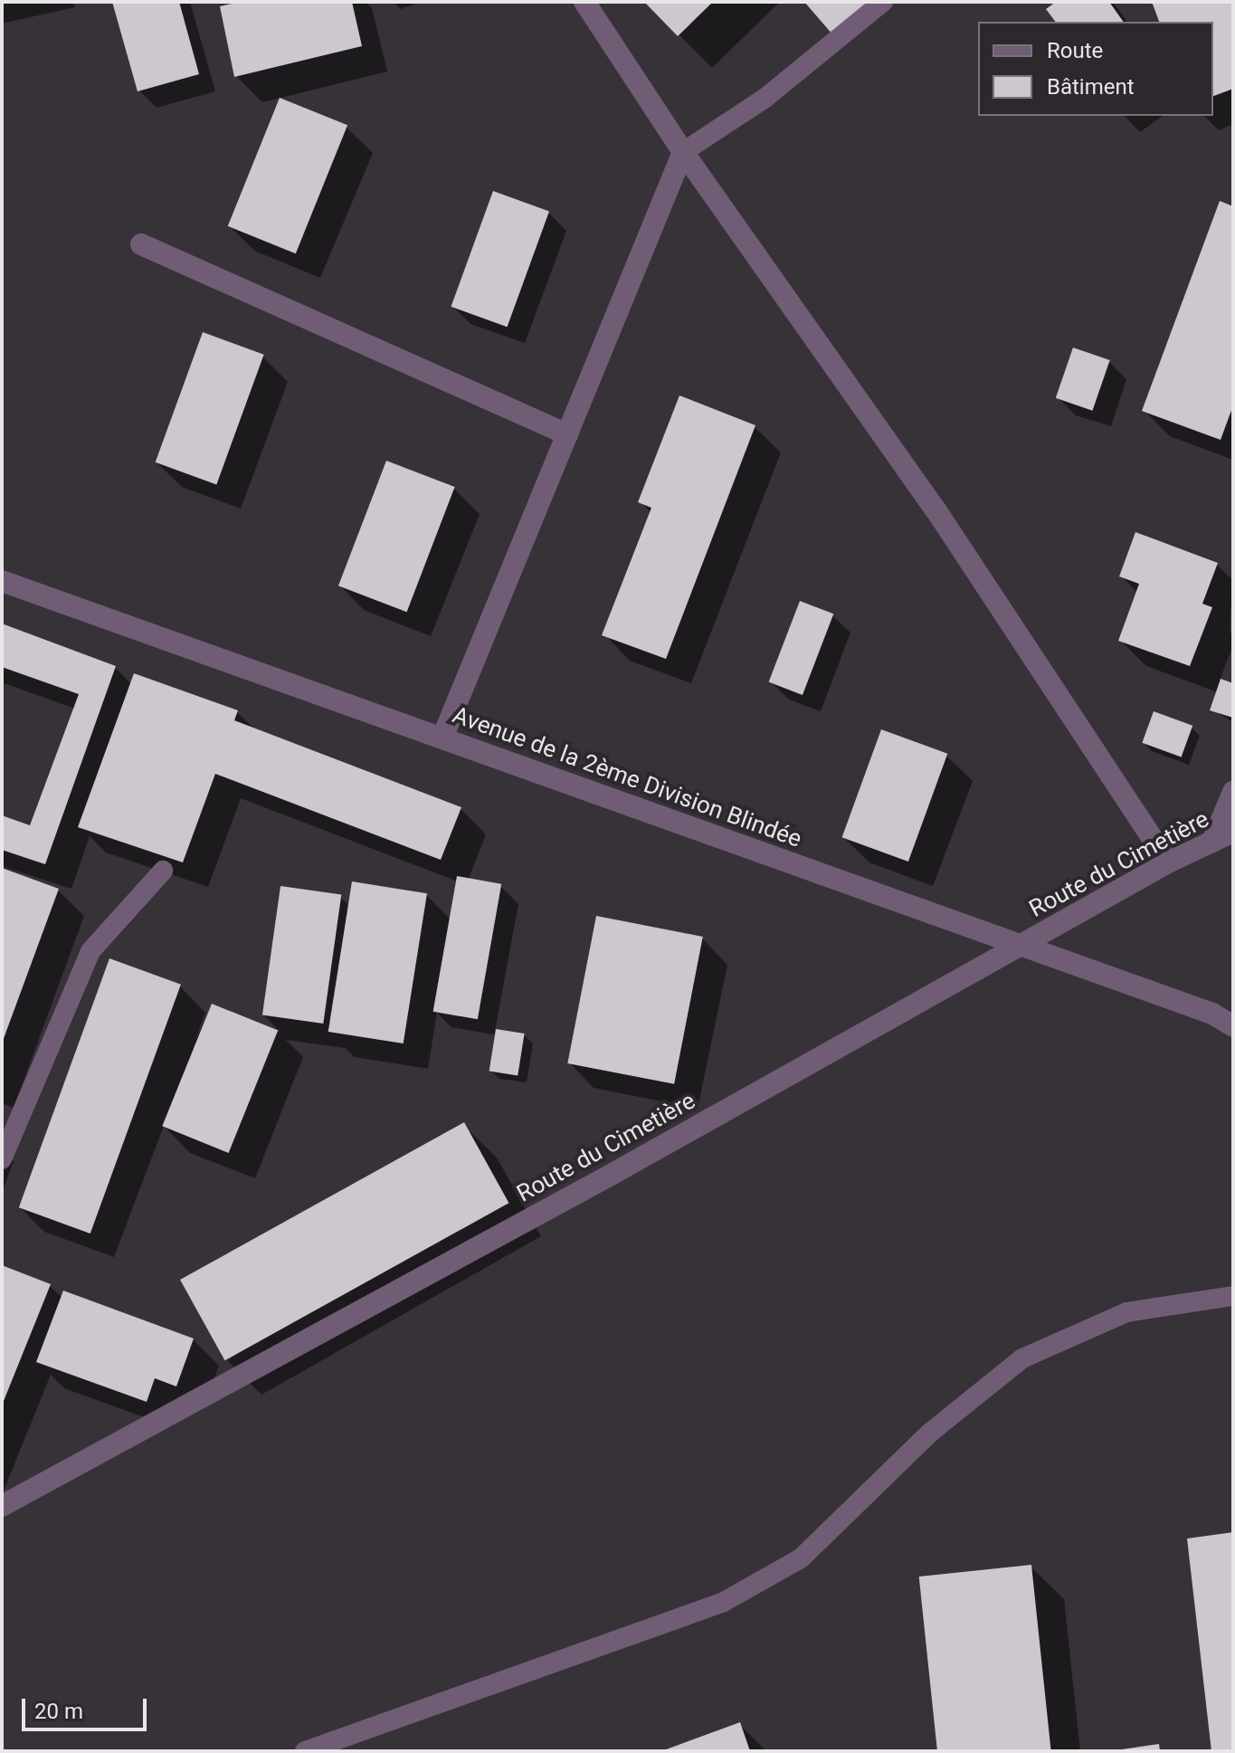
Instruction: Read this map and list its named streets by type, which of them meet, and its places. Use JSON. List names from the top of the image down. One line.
{"streets":{"street":["Avenue de la 2ème Division Blindée","Route du Cimetière"]},"crossings":[["Avenue de la 2ème Division Blindée","Route du Cimetière"]],"legend":["Route","Bâtiment"],"scale_bar":"20 m"}
